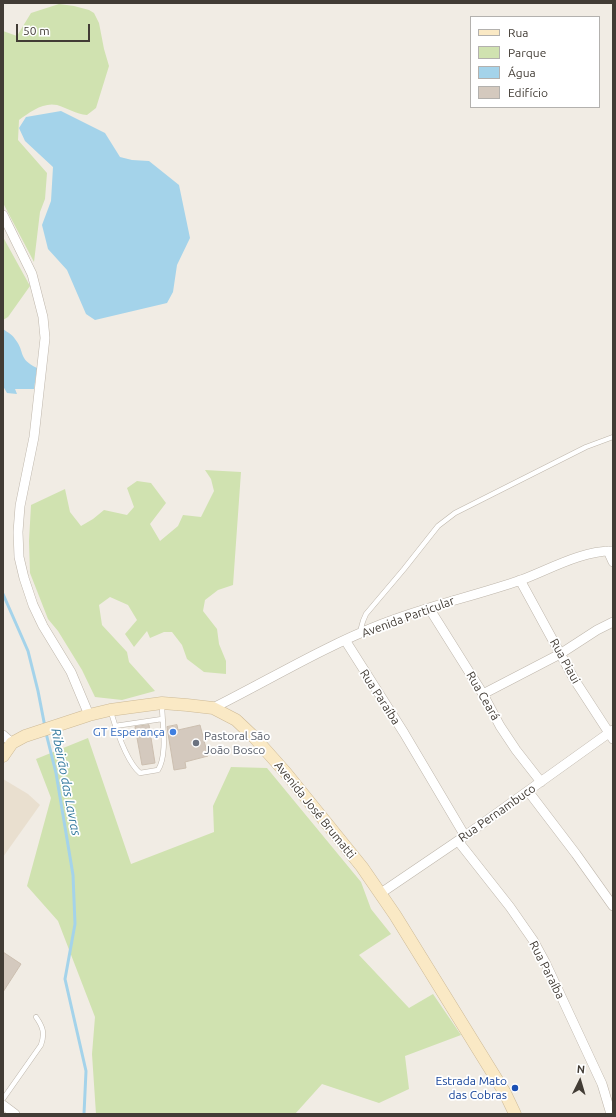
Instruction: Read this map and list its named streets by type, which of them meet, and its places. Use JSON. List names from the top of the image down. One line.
{"streets":{"main road":["Avenida José Brumatti"],"street":["Avenida Particular","Rua Piaui","Rua Ceará","Rua Paraíba","Rua Pernambuco"]},"crossings":[["Avenida Particular","Rua Piaui"],["Avenida Particular","Rua Ceará"],["Avenida Particular","Rua Paraíba"],["Avenida Particular","Avenida José Brumatti"],["Rua Piaui","Rua Pernambuco"],["Rua Ceará","Rua Pernambuco"],["Rua Paraíba","Rua Pernambuco"],["Avenida José Brumatti","Rua Pernambuco"]],"water":["Ribeirão das Lavras"],"places":["GT Esperança","Pastoral São João Bosco","Estrada Mato das Cobras"],"legend":["Rua","Parque","Água","Edifício"],"scale_bar":"50 m","north":"top"}
